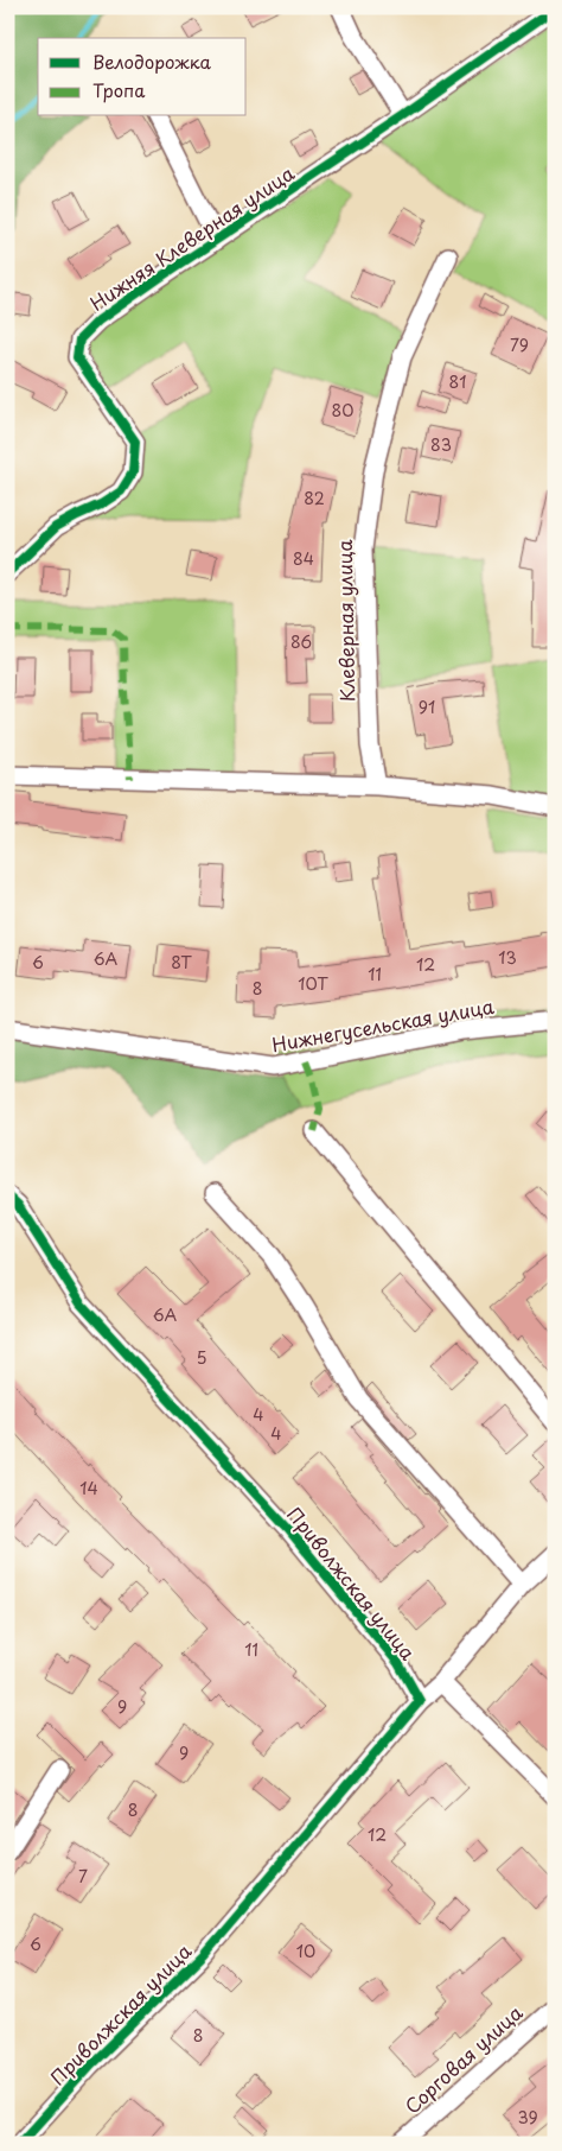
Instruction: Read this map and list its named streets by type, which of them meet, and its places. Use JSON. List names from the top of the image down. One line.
{"streets":{"street":["Нижняя Клеверная улица","Клеверная улица","Нижнегусельская улица","Приволжская улица","Сорговая улица"]},"house_numbers":["79","81","80","83","82","84","86","91","13","6А","6","8Т","12","11","10Т","8","6А","5","4","4","14","11","9","9","8","12","7","6","10","8","39"],"legend":["Велодорожка","Тропа"]}
